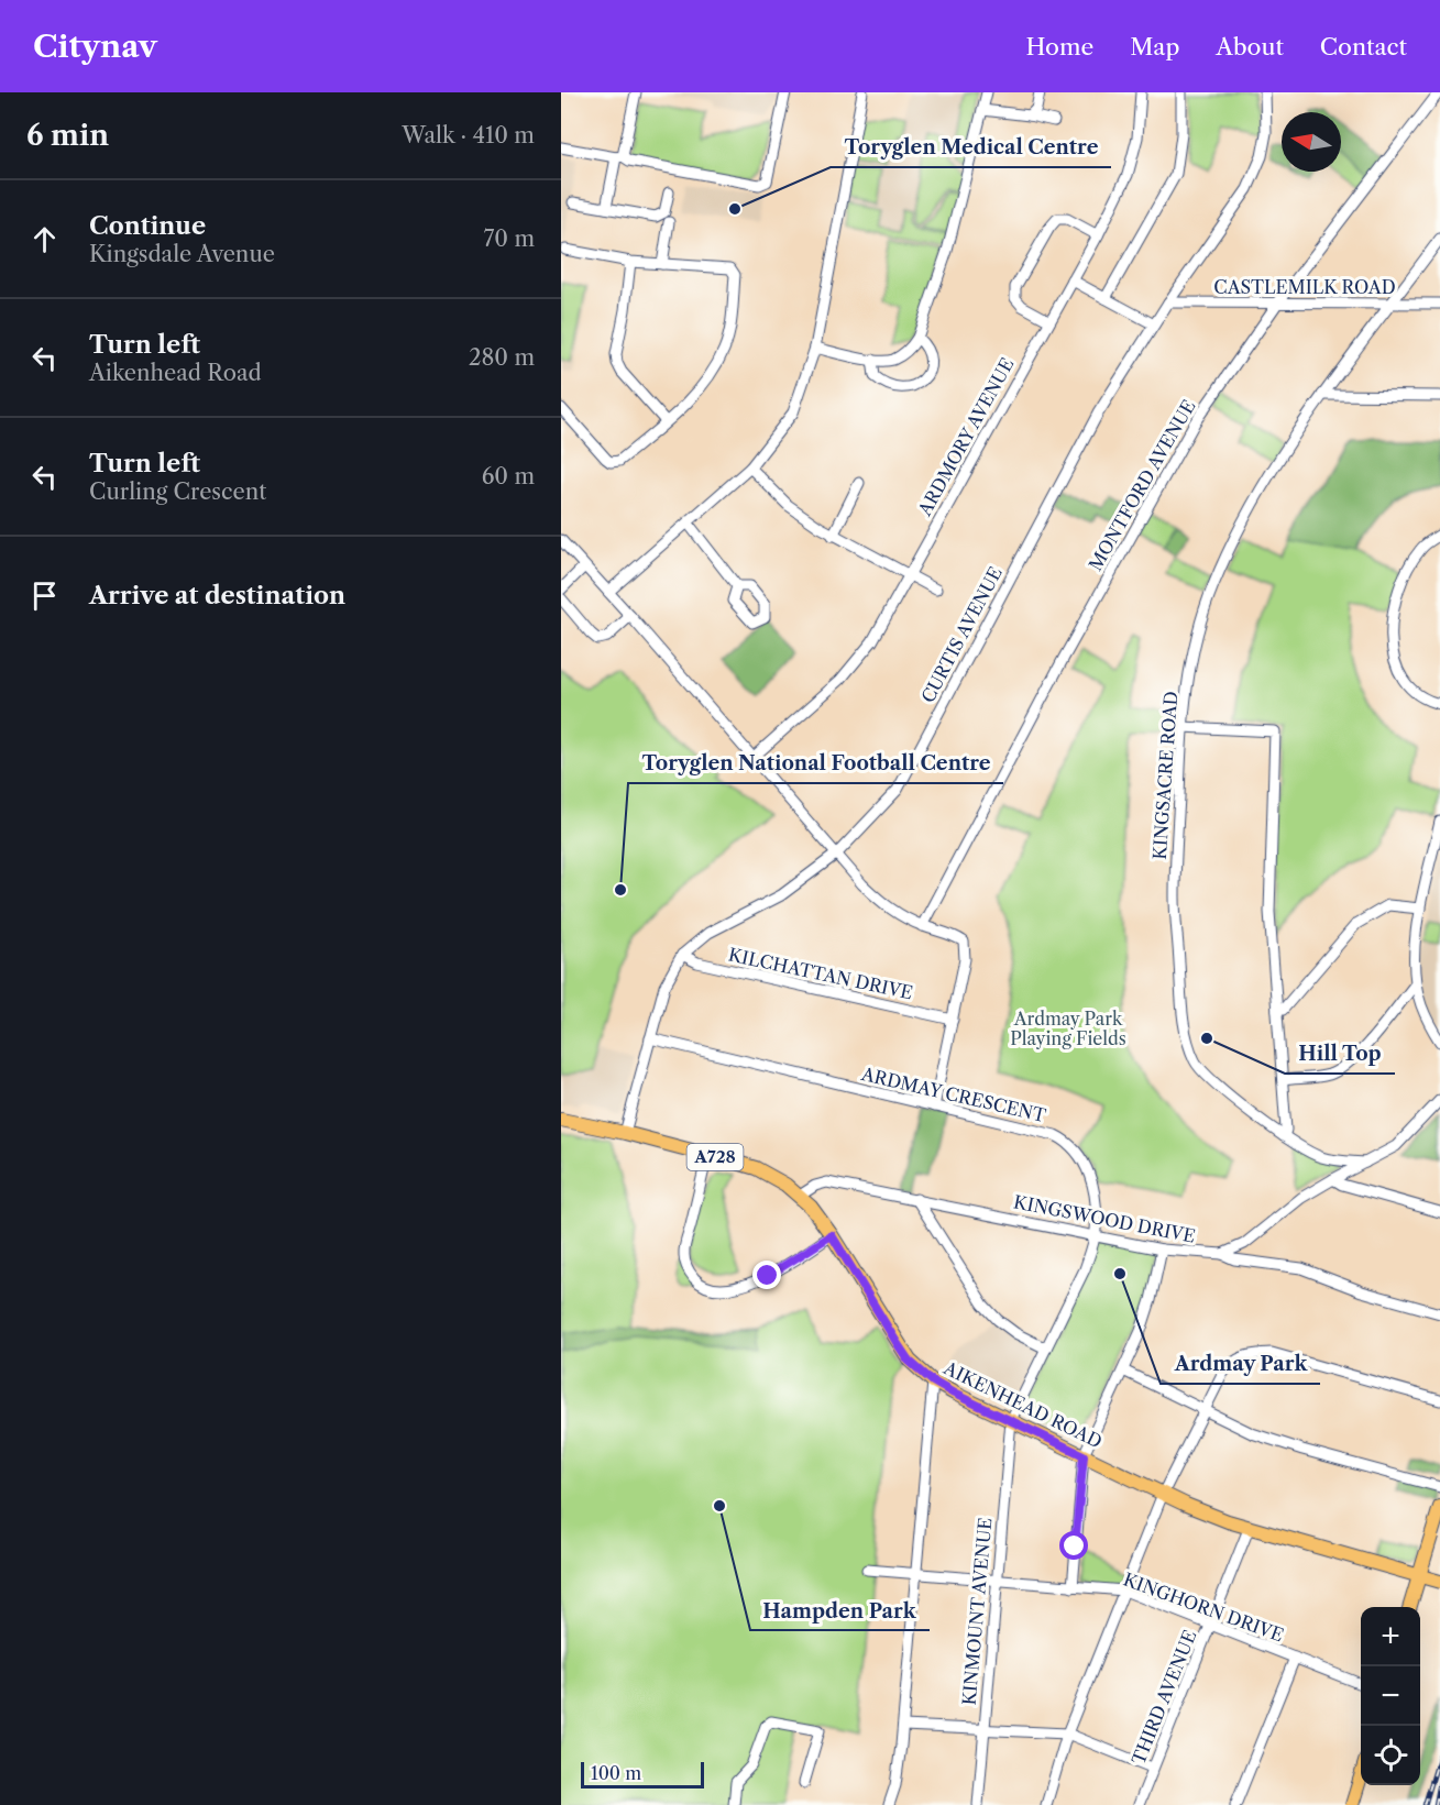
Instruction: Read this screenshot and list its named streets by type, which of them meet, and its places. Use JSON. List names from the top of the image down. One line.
{"streets":{"main road":["A728","AIKENHEAD ROAD"],"street":["CASTLEMILK ROAD","ARDMORY AVENUE","MONTFORD AVENUE","CURTIS AVENUE","KINGSACRE ROAD","KILCHATTAN DRIVE","ARDMAY CRESCENT","KINGSWOOD DRIVE","KINGHORN DRIVE","KINMOUNT AVENUE","THIRD AVENUE"]},"crossings":[["CASTLEMILK ROAD","MONTFORD AVENUE"],["CASTLEMILK ROAD","CURTIS AVENUE"],["CASTLEMILK ROAD","KINGSACRE ROAD"],["CURTIS AVENUE","KILCHATTAN DRIVE"],["CURTIS AVENUE","ARDMAY CRESCENT"],["CURTIS AVENUE","AIKENHEAD ROAD"],["ARDMAY CRESCENT","KINGSWOOD DRIVE"],["ARDMAY CRESCENT","AIKENHEAD ROAD"],["ARDMAY CRESCENT","KINMOUNT AVENUE"],["KINGSWOOD DRIVE","AIKENHEAD ROAD"],["AIKENHEAD ROAD","KINMOUNT AVENUE"],["AIKENHEAD ROAD","THIRD AVENUE"],["KINGHORN DRIVE","KINMOUNT AVENUE"],["KINGHORN DRIVE","THIRD AVENUE"]],"parks":["Ardmay Park Playing Fields"],"places":["Toryglen Medical Centre","Toryglen National Football Centre","Hill Top","Ardmay Park","Hampden Park"],"scale_bar":"100 m","north":"left","page":{"header":"Citynav","nav":["Home","Map","About","Contact"],"heading":["6 min","Walk · 410 m"],"list":[["Continue","Kingsdale Avenue","70 m"],["Turn left","Aikenhead Road","280 m"],["Turn left","Curling Crescent","60 m"],"Arrive at destination"],"map_buttons":["+","−"],"scale":"100 m"}}
